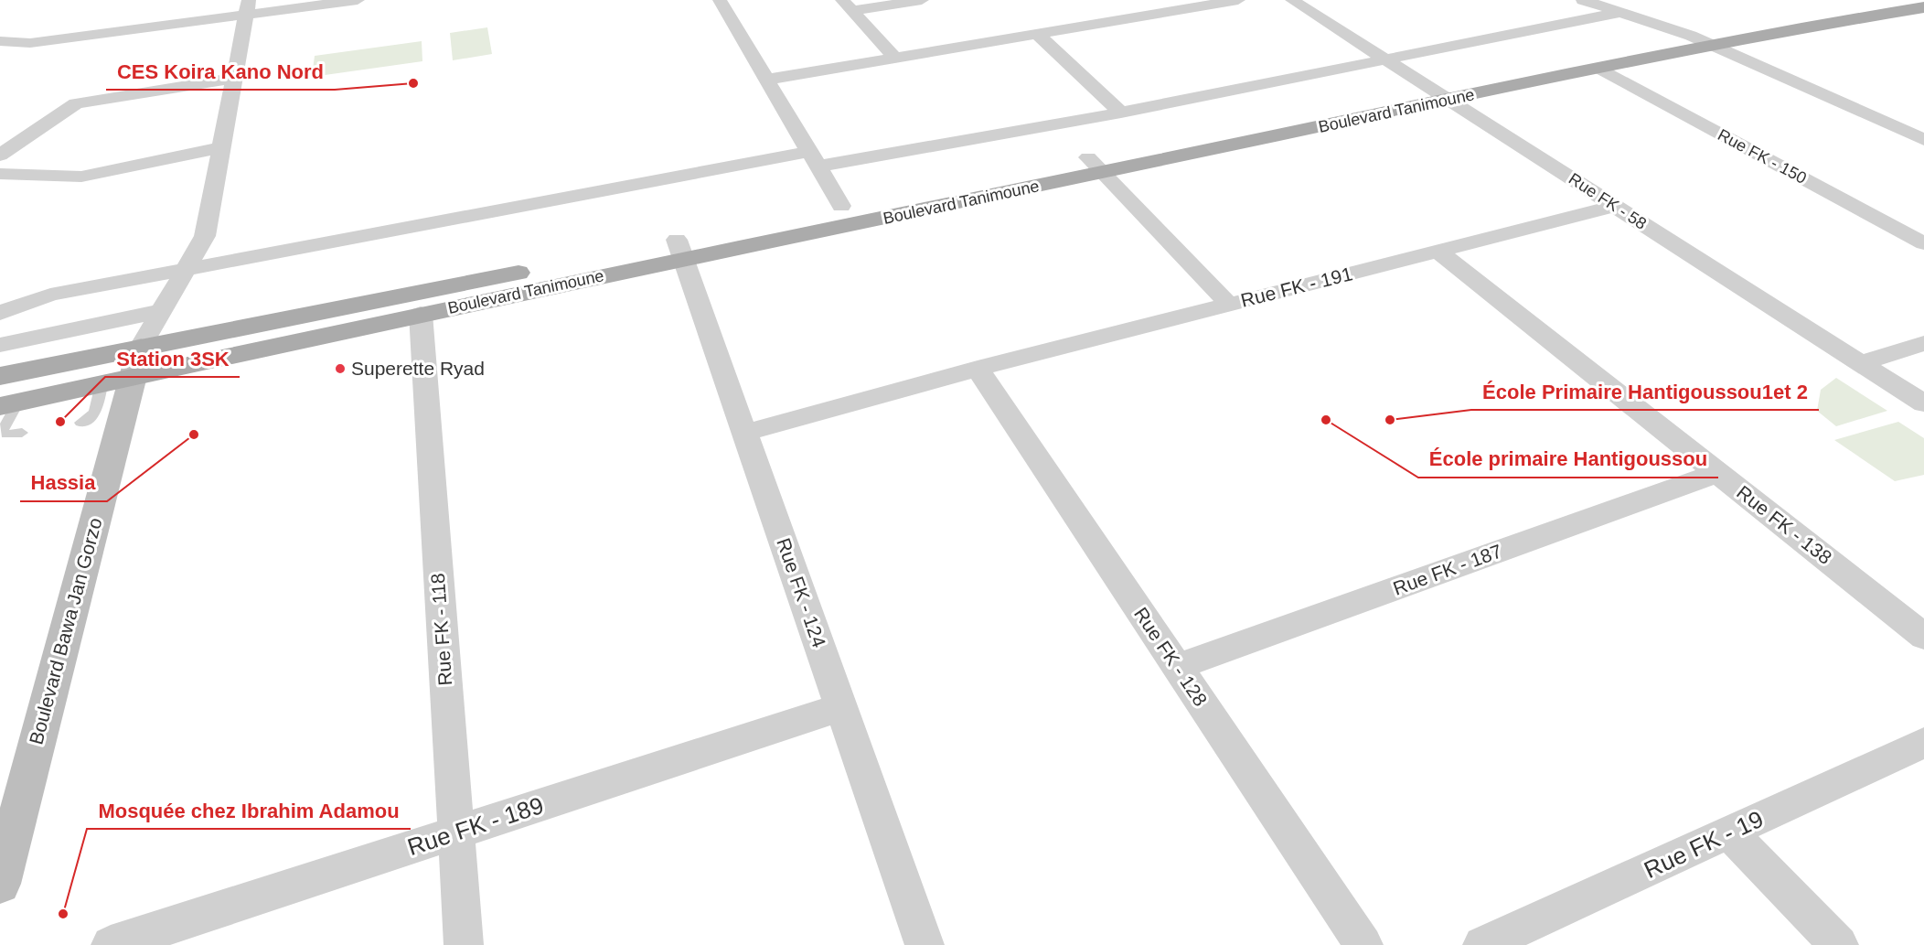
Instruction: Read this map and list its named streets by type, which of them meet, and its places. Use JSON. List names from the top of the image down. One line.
{"streets":{"main road":["Boulevard Tanimoune","Boulevard Bawa Jan Gorzo"],"street":["Rue FK - 150","Rue FK - 58","Rue FK - 191","Rue FK - 138","Rue FK - 187","Rue FK - 124","Rue FK - 118","Rue FK - 128","Rue FK - 189","Rue FK - 19"]},"crossings":[["Boulevard Tanimoune","Rue FK - 150"],["Boulevard Tanimoune","Rue FK - 58"],["Boulevard Tanimoune","Rue FK - 124"],["Boulevard Tanimoune","Rue FK - 118"],["Boulevard Tanimoune","Boulevard Bawa Jan Gorzo"],["Rue FK - 58","Rue FK - 191"],["Rue FK - 191","Rue FK - 138"],["Rue FK - 191","Rue FK - 124"],["Rue FK - 191","Rue FK - 128"],["Rue FK - 138","Rue FK - 187"],["Rue FK - 187","Rue FK - 128"],["Rue FK - 124","Rue FK - 189"],["Rue FK - 118","Rue FK - 189"]],"places":["CES Koira Kano Nord","Superette Ryad","École primaire Hantigoussou","École Primaire Hantigoussou1et 2","Station 3SK","Hassia","Mosquée chez Ibrahim Adamou"]}
